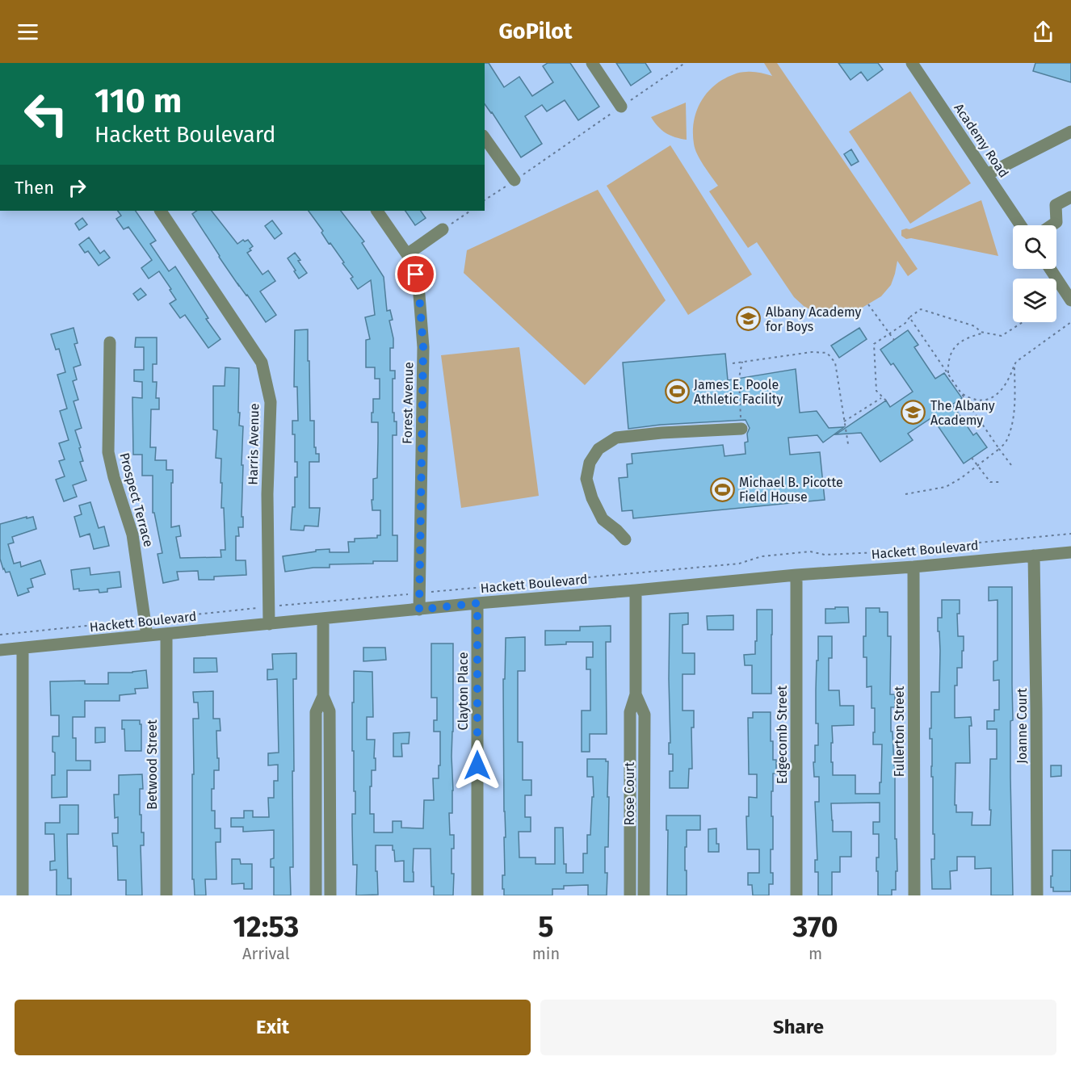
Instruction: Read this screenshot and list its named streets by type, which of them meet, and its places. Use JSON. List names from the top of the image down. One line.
{"streets":{"street":["Academy Road","Forest Avenue","Harris Avenue","Prospect Terrace","Hackett Boulevard","Clayton Place","Joanne Court","Fullerton Street","Edgecomb Street","Betwood Street","Rose Court"]},"crossings":[["Forest Avenue","Hackett Boulevard"],["Harris Avenue","Hackett Boulevard"],["Prospect Terrace","Hackett Boulevard"],["Hackett Boulevard","Clayton Place"],["Hackett Boulevard","Joanne Court"],["Hackett Boulevard","Fullerton Street"],["Hackett Boulevard","Edgecomb Street"],["Hackett Boulevard","Betwood Street"],["Hackett Boulevard","Rose Court"]],"places":{"school or university":["Albany Academy for Boys","The Albany Academy"],"sports":["James E. Poole Athletic Facility","Michael B. Picotte Field House"]},"page":{"header":"GoPilot","turn":["110 m","Hackett Boulevard"],"then":"Then","eta":["12:53","Arrival","5","min","370","m"],"buttons":["Exit","Share"]}}
